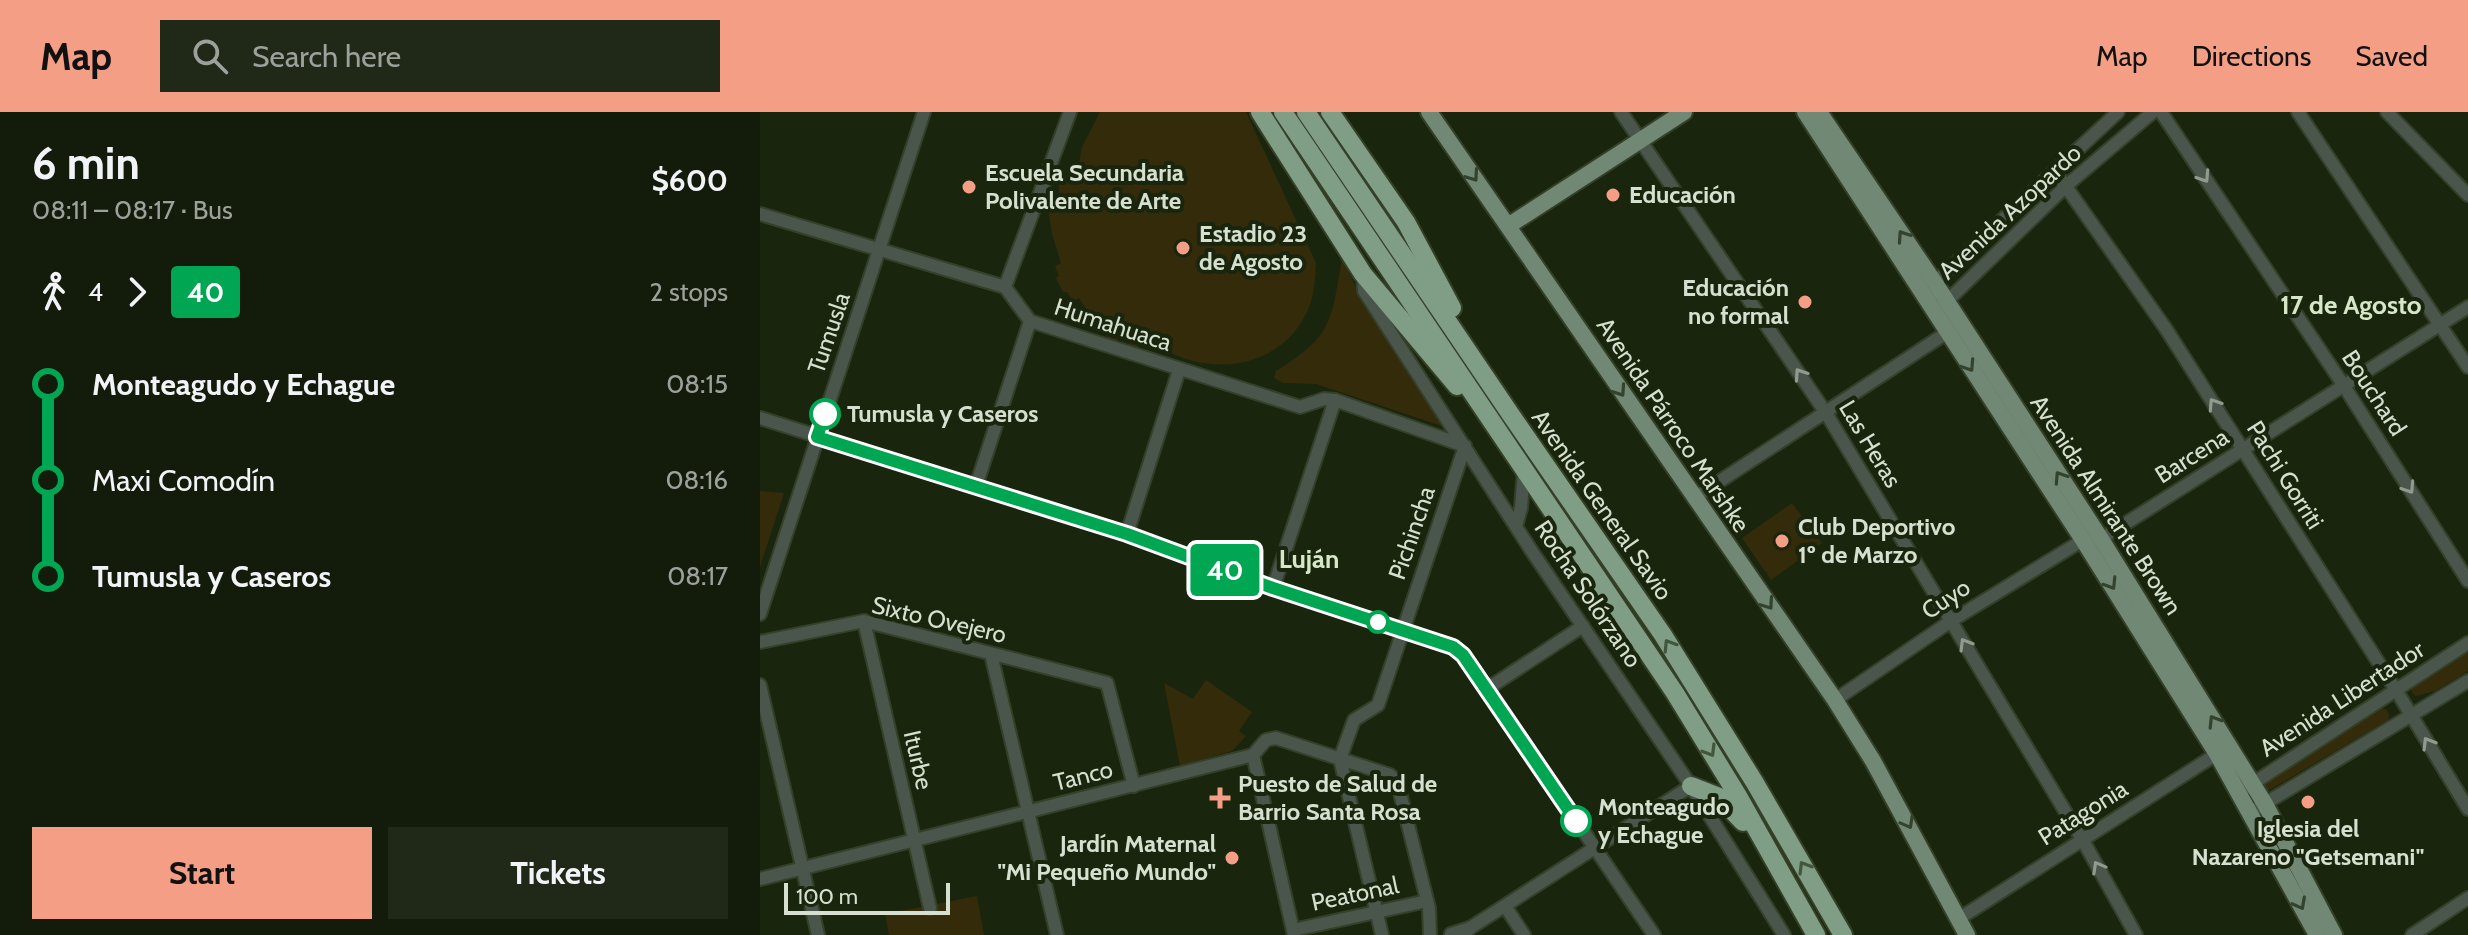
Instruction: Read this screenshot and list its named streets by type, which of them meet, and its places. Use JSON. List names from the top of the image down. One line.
{"streets":{"highway":["Avenida General Savio"],"main road":["Avenida Párroco Marshke","Avenida Almirante Brown"],"street":["Avenida Azopardo","Humahuaca","Tumusla","Bouchard","Las Heras","Barcena","Pachi Gorriti","Pichincha","Rocha Solórzano","Cuyo","Sixto Ovejero","Avenida Libertador","Iturbe","Tanco","Patagonia","Peatonal"]},"crossings":[["Avenida Azopardo","Pachi Gorriti"],["Avenida Azopardo","Avenida Almirante Brown"],["Humahuaca","Pichincha"],["Humahuaca","Rocha Solórzano"],["Bouchard","Barcena"],["Avenida Párroco Marshke","Cuyo"],["Avenida Párroco Marshke","Patagonia"],["Las Heras","Cuyo"],["Las Heras","Patagonia"],["Barcena","Pachi Gorriti"],["Barcena","Avenida Almirante Brown"],["Barcena","Cuyo"],["Pachi Gorriti","Avenida Libertador"],["Avenida Almirante Brown","Cuyo"],["Avenida Almirante Brown","Avenida Libertador"],["Avenida Almirante Brown","Patagonia"],["Pichincha","Rocha Solórzano"],["Pichincha","Tanco"],["Sixto Ovejero","Iturbe"],["Sixto Ovejero","Tanco"],["Iturbe","Tanco"],["Tanco","Peatonal"]],"one_way":["Bouchard","Avenida Párroco Marshke","Las Heras","Pachi Gorriti"],"districts":["17 de Agosto","Luján"],"places":{"other":["Escuela Secundaria Polivalente de Arte","Educación","Estadio 23 de Agosto","Educación no formal","Tumusla y Caseros","Club Deportivo 1º de Marzo","Iglesia del Nazareno \"Getsemani\"","Monteagudo y Echague","Jardín Maternal \"Mi Pequeño Mundo\""],"health":["Puesto de Salud de Barrio Santa Rosa"]},"lines":["bus line 40"],"scale_bar":"100 m","page":{"header":"Map","search":"Search here","nav":["Map","Directions","Saved"],"heading":["6 min","08:11 – 08:17 · Bus","$600"],"on_map":"40","legs":["4","40","2 stops"],"list":[{"name":"Monteagudo y Echague","value":"08:15"},{"name":"Maxi Comodín","value":"08:16"},{"name":"Tumusla y Caseros","value":"08:17"}],"buttons":["Start","Tickets"],"scale":"100 m"}}
